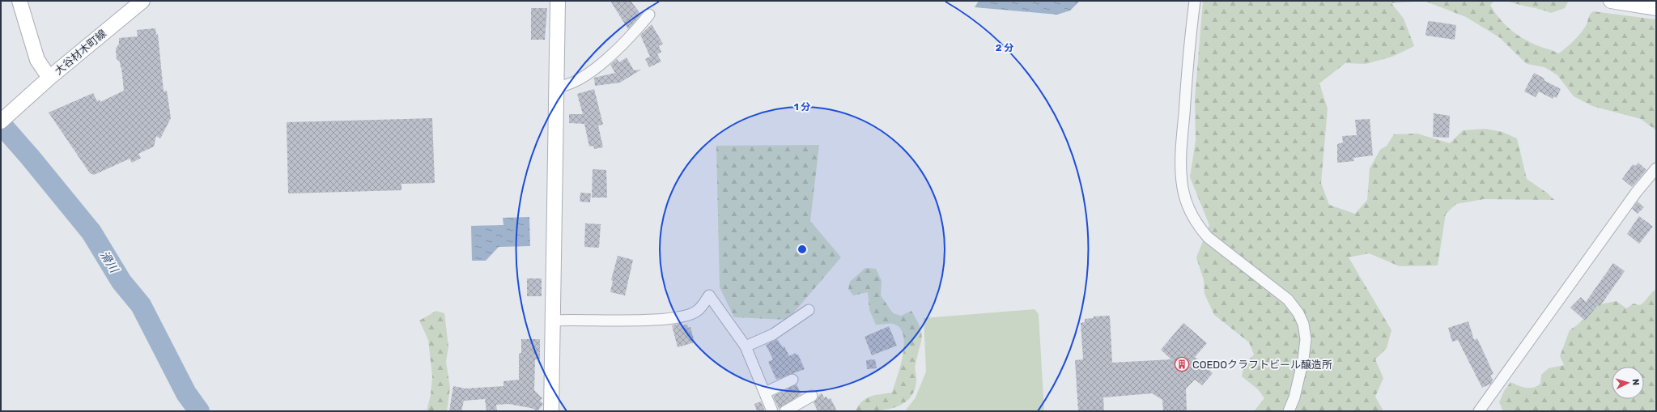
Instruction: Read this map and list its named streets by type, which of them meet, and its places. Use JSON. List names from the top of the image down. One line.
{"streets":{"street":["大谷材木町線"]},"water":["滑川"],"places":{"building":["COEDOクラフトビール醸造所"]},"north":"right","rings":["2 分","1 分"]}
